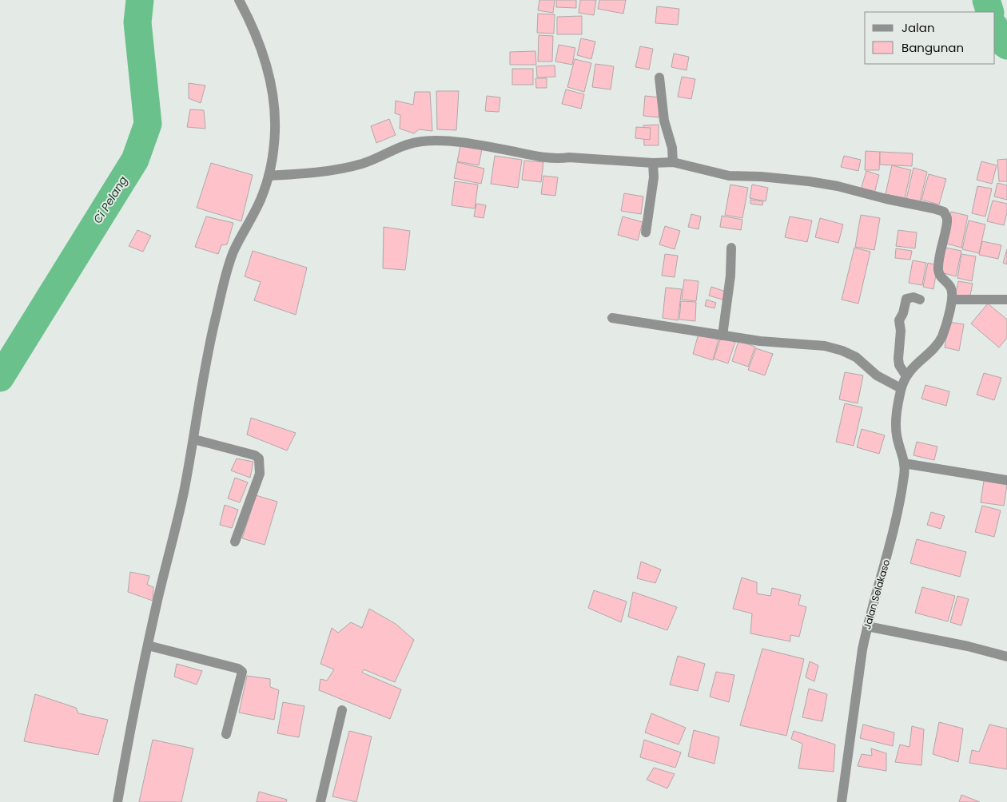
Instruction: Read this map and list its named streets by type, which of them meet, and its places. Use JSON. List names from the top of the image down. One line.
{"streets":{"street":["Jalan Selakaso"]},"water":["Ci Pelang"],"legend":["Jalan","Bangunan"]}
